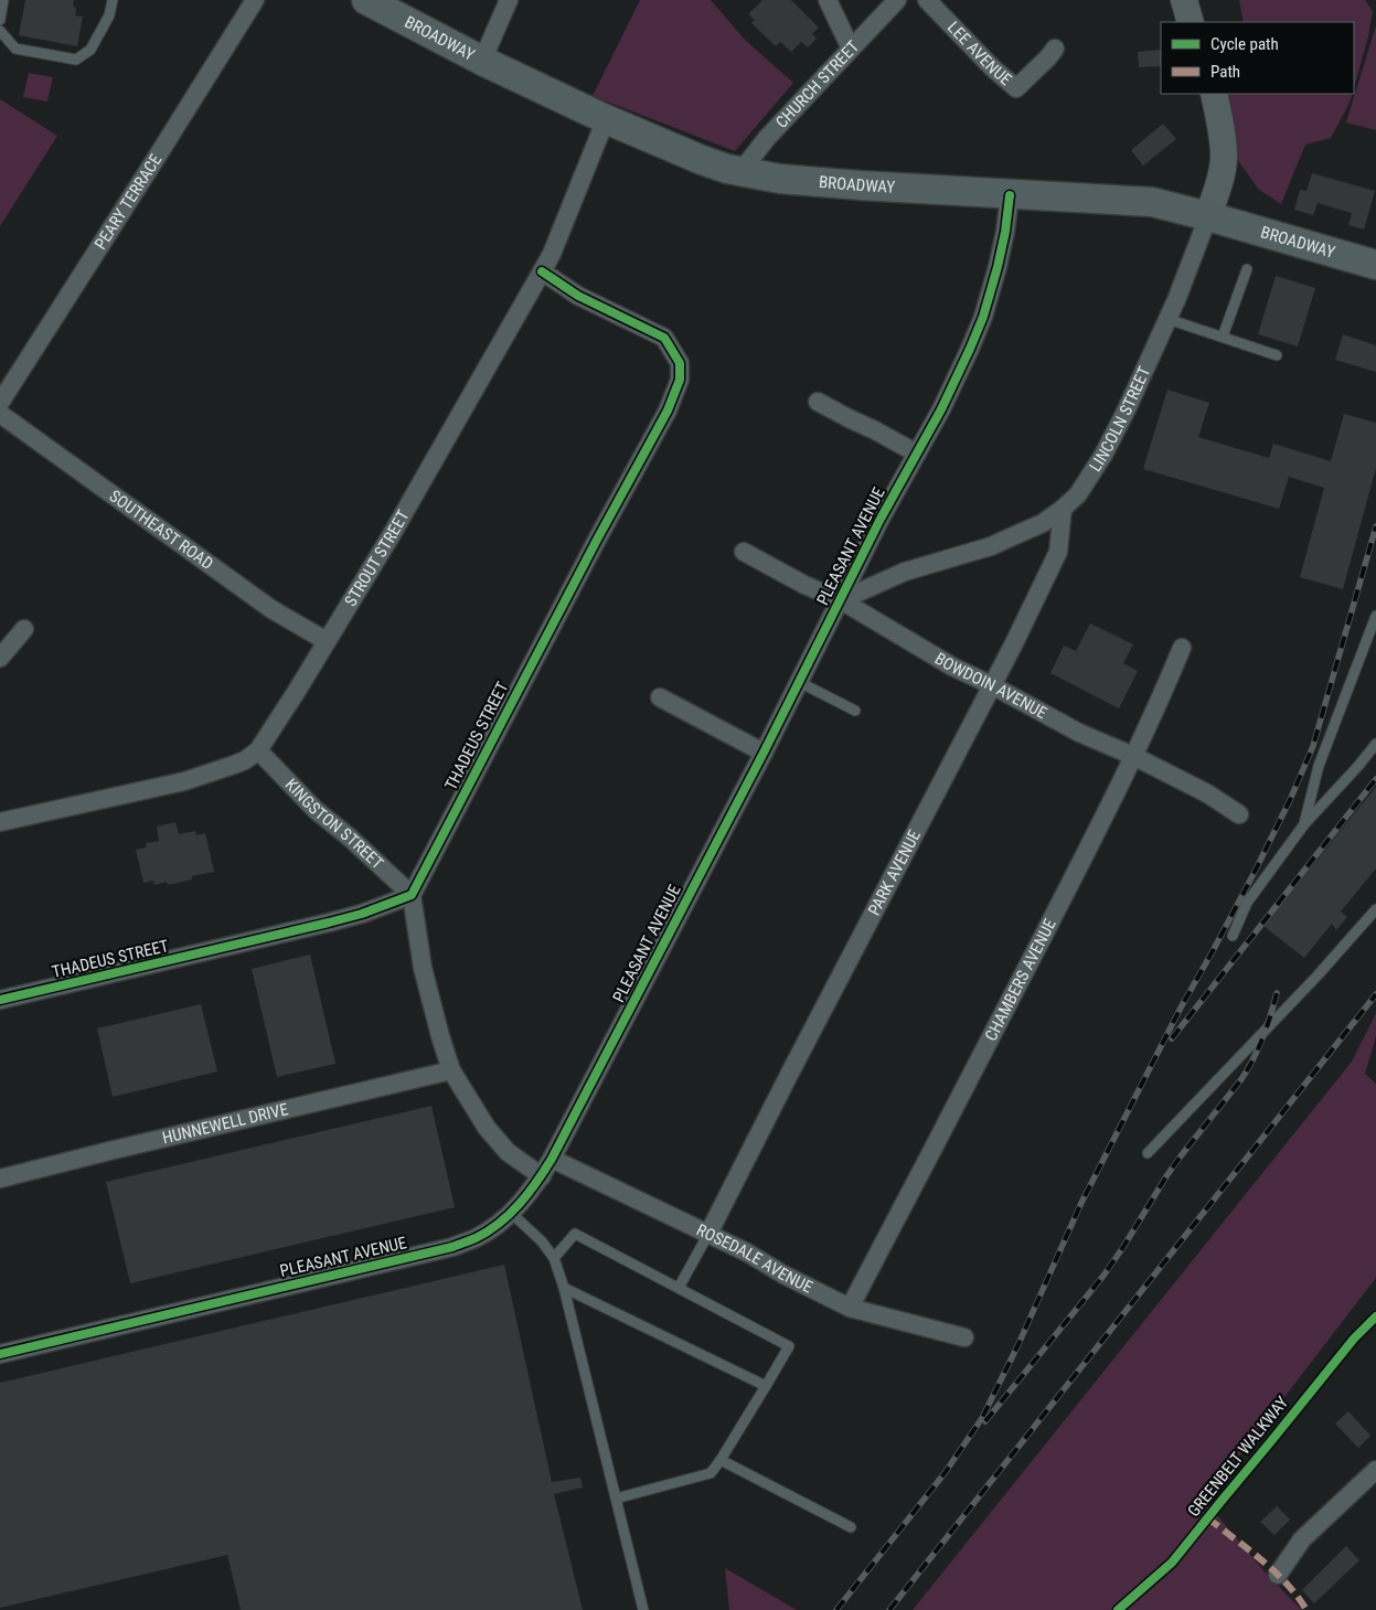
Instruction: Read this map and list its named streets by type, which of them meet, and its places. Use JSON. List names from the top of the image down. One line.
{"streets":{"main road":["BROADWAY","LINCOLN STREET"],"street":["LEE AVENUE","CHURCH STREET","PEARY TERRACE","SOUTHEAST ROAD","PLEASANT AVENUE","STROUT STREET","BOWDOIN AVENUE","THADEUS STREET","KINGSTON STREET","PARK AVENUE","CHAMBERS AVENUE","HUNNEWELL DRIVE","ROSEDALE AVENUE"],"cycle path":["GREENBELT WALKWAY"]},"crossings":[["BROADWAY","CHURCH STREET"],["BROADWAY","LINCOLN STREET"],["BROADWAY","PLEASANT AVENUE"],["BROADWAY","STROUT STREET"],["LINCOLN STREET","PLEASANT AVENUE"],["LINCOLN STREET","BOWDOIN AVENUE"],["LINCOLN STREET","PARK AVENUE"],["SOUTHEAST ROAD","STROUT STREET"],["PLEASANT AVENUE","BOWDOIN AVENUE"],["PLEASANT AVENUE","ROSEDALE AVENUE"],["STROUT STREET","THADEUS STREET"],["STROUT STREET","KINGSTON STREET"],["BOWDOIN AVENUE","PARK AVENUE"],["BOWDOIN AVENUE","CHAMBERS AVENUE"],["THADEUS STREET","KINGSTON STREET"],["PARK AVENUE","ROSEDALE AVENUE"],["CHAMBERS AVENUE","ROSEDALE AVENUE"]],"legend":["Cycle path","Path"]}
